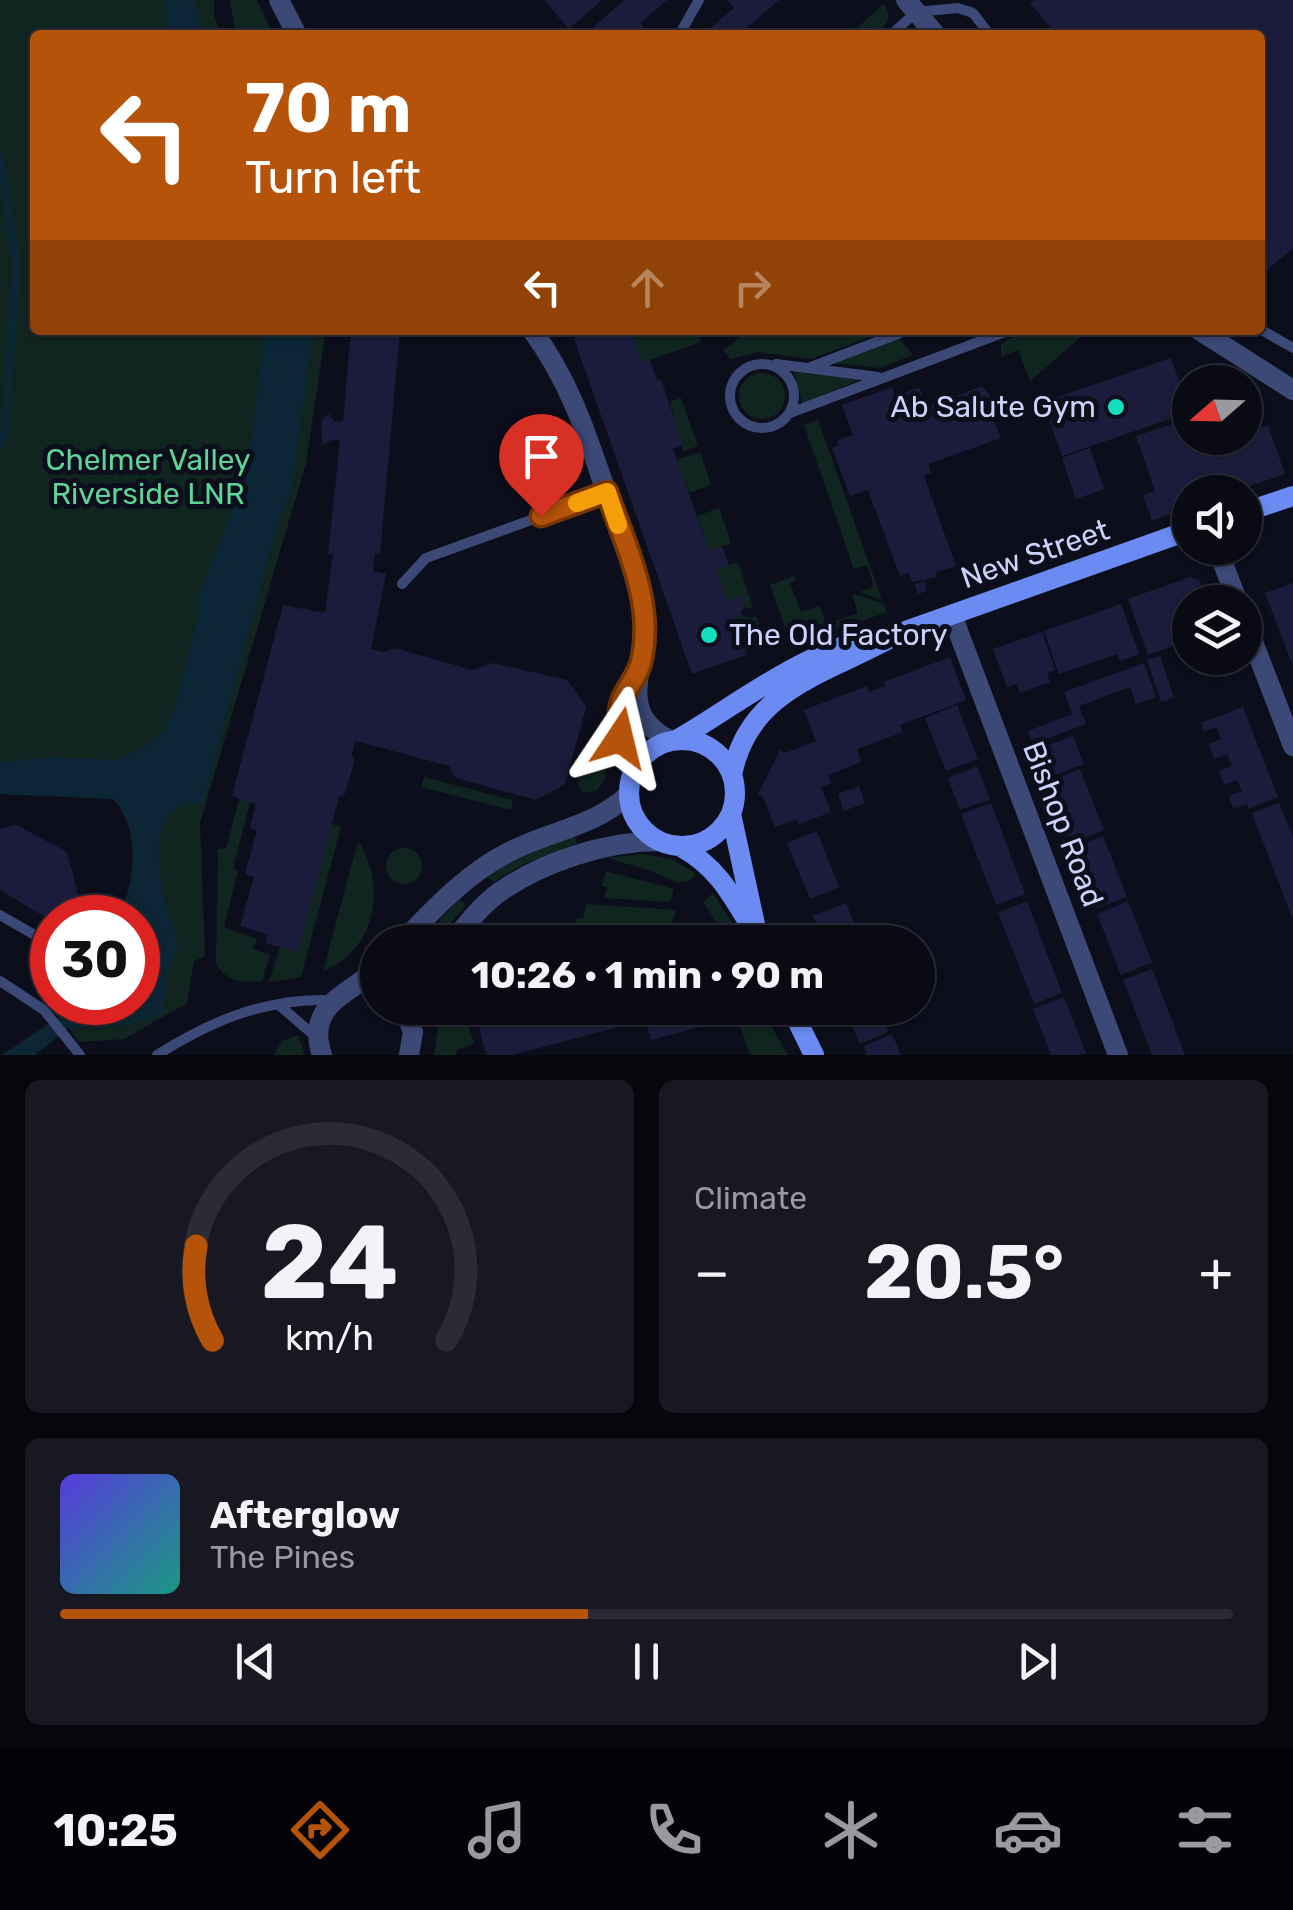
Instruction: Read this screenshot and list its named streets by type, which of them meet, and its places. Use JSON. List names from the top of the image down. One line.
{"streets":{"main road":["New Street"],"street":["Bishop Road"]},"crossings":[["New Street","Bishop Road"]],"parks":["Chelmer Valley Riverside LNR"],"places":["Ab Salute Gym","The Old Factory"],"north":"left","page":{"turn":["70 m","Turn left"],"limit":"30","trip":"10:26 · 1 min · 90 m","tile":"Climate","heat":["−","20.5°","+"],"song":["Afterglow","The Pines"],"tabs":"10:25","gauge":["24","km/h"]}}
